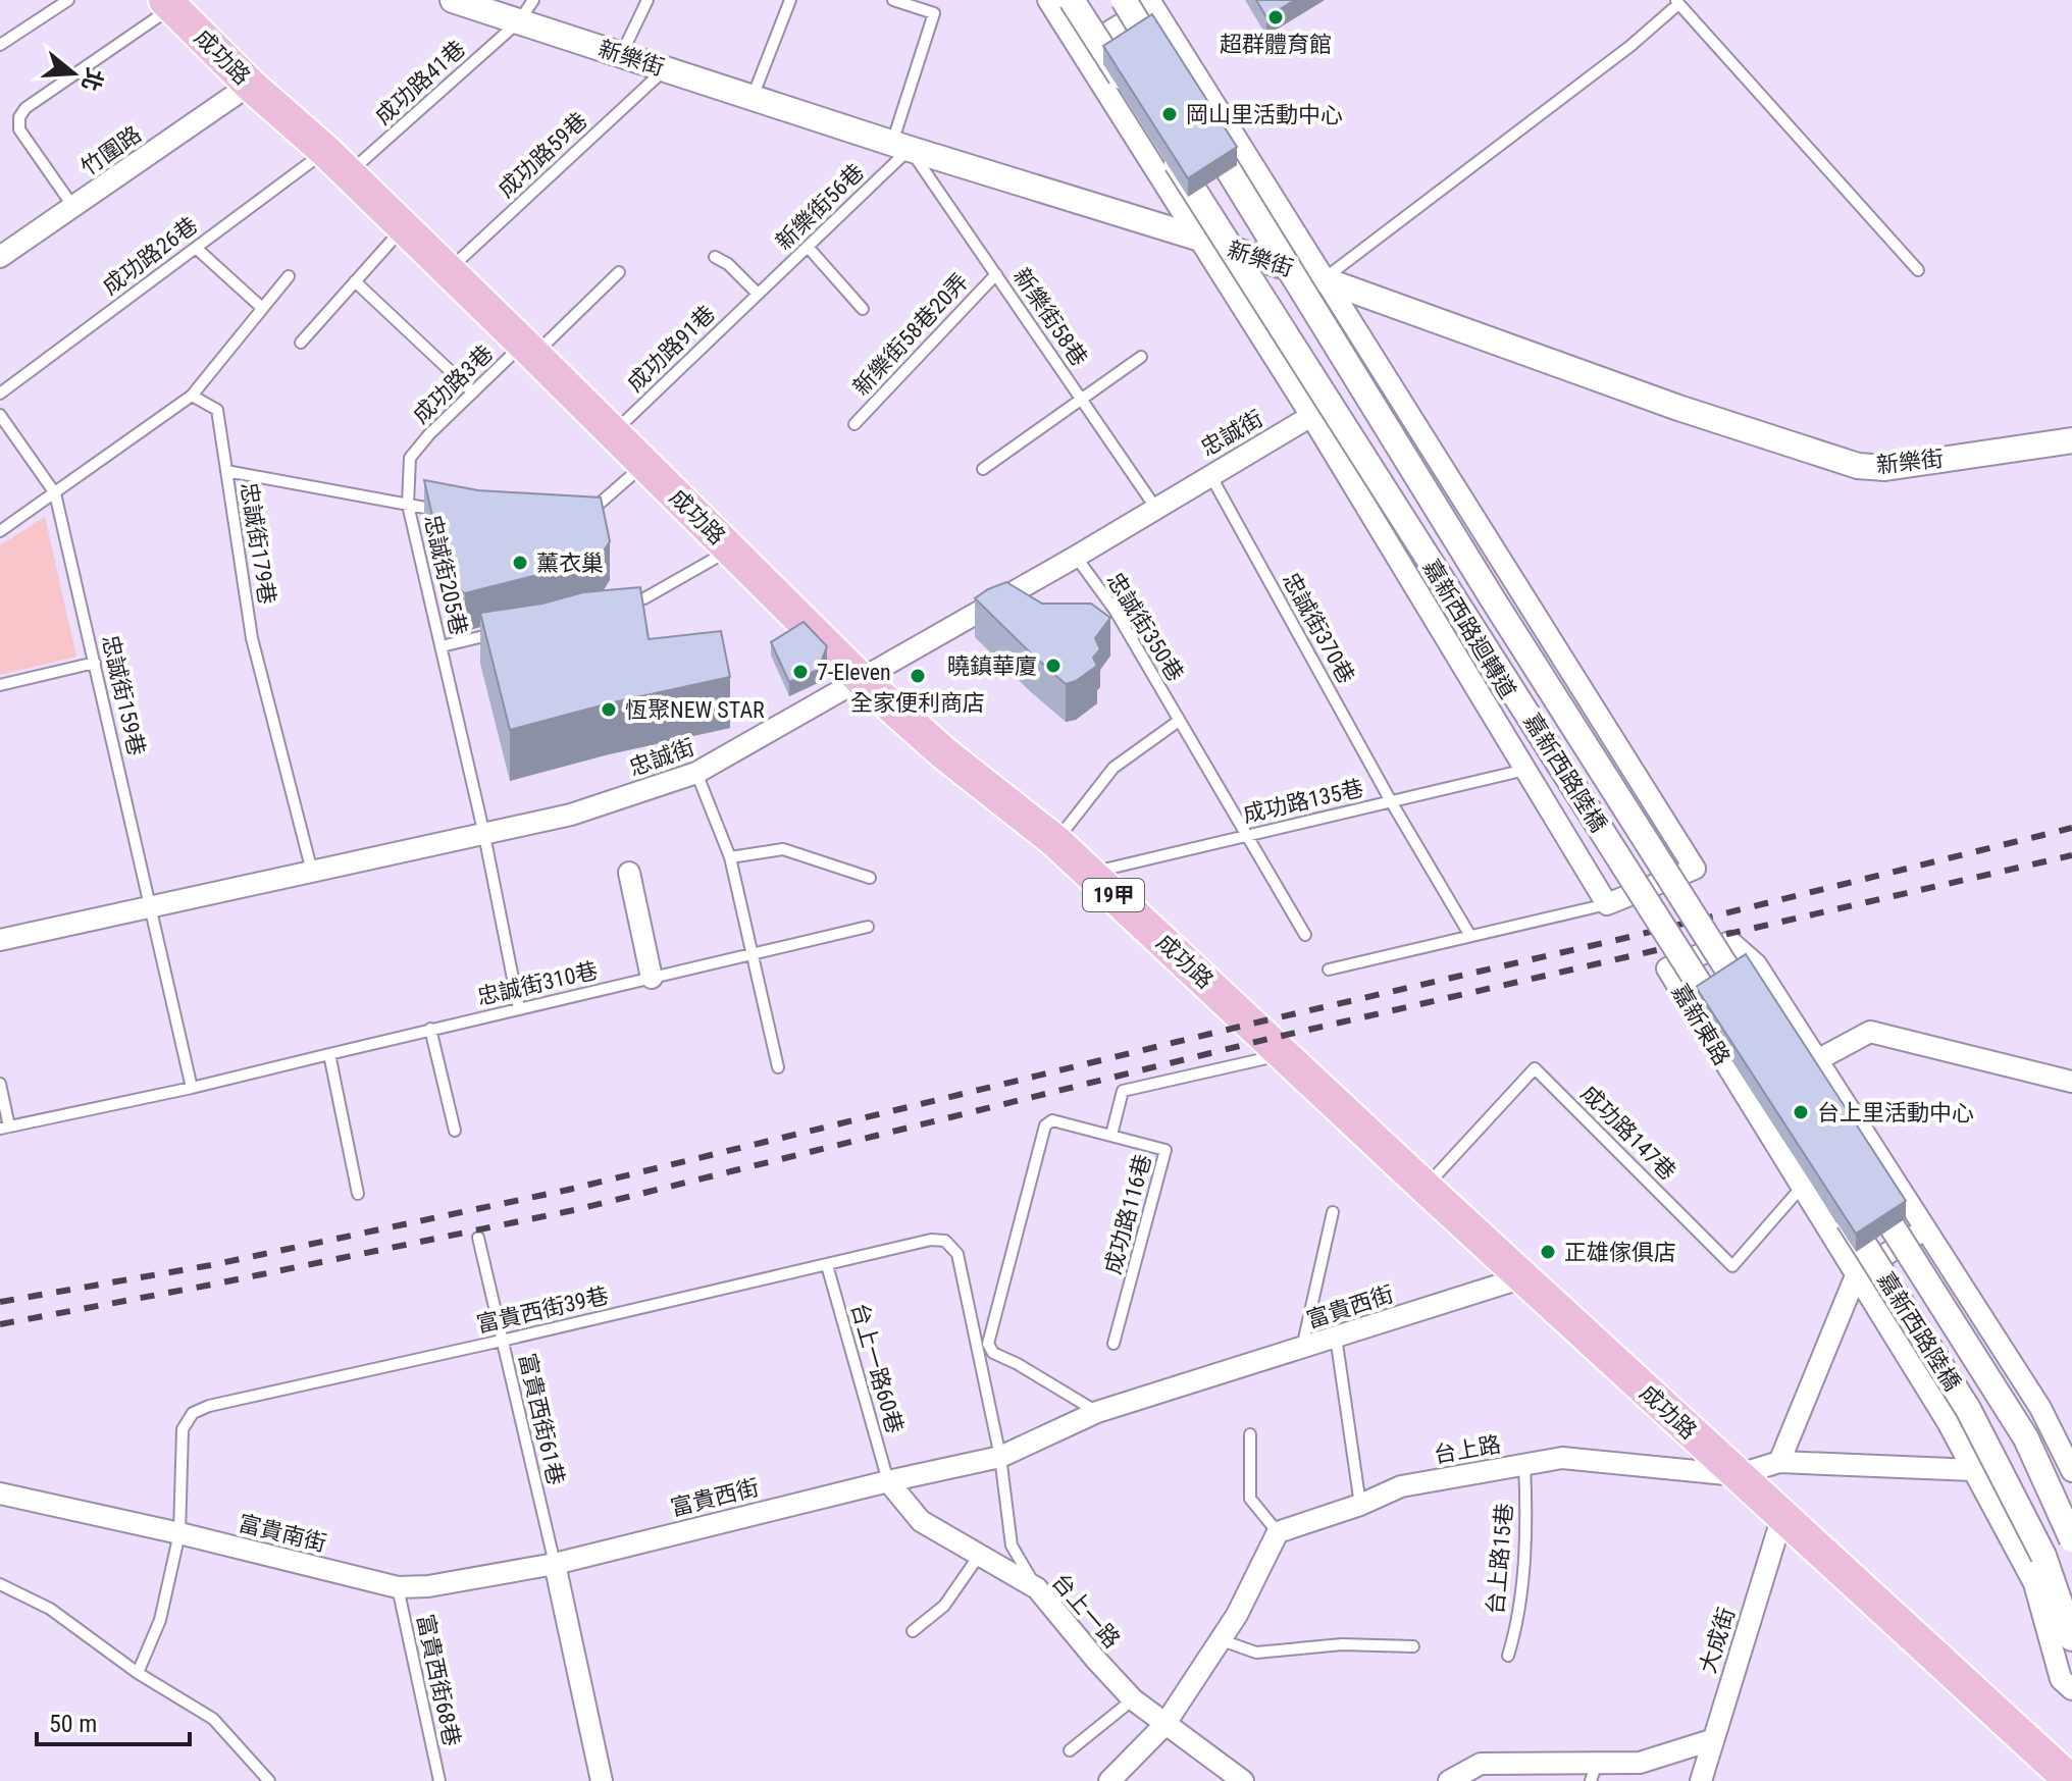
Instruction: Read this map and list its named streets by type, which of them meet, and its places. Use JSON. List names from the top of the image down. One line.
{"streets":{"main road":["成功路","19甲"],"street":["新樂街","竹圍路","忠誠街","嘉新西路迴轉道","嘉新西路陸橋","嘉新東路","富貴西街","台上路","富貴南街","台上一路","大成街"],"lane":["成功路41巷","成功路59巷","新樂街56巷","成功路26巷","新樂街58巷","新樂街58巷20弄","成功路91巷","成功路3巷","忠誠街179巷","忠誠街205巷","忠誠街350巷","忠誠街370巷","忠誠街159巷","成功路135巷","忠誠街310巷","成功路147巷","成功路116巷","富貴西街39巷","台上一路60巷","富貴西街61巷","台上路15巷","富貴西街68巷"]},"crossings":[["成功路","成功路41巷"],["成功路","竹圍路"],["成功路","成功路59巷"],["成功路","成功路26巷"],["成功路","成功路91巷"],["成功路","成功路3巷"],["成功路","忠誠街"],["成功路","成功路135巷"],["成功路","成功路147巷"],["成功路","富貴西街"],["成功路","台上路"],["成功路","大成街"],["新樂街","成功路41巷"],["新樂街","成功路59巷"],["新樂街","新樂街56巷"],["新樂街","新樂街58巷"],["新樂街","嘉新西路迴轉道"],["新樂街56巷","新樂街58巷"],["新樂街56巷","成功路91巷"],["新樂街58巷","新樂街58巷20弄"],["新樂街58巷","忠誠街"],["成功路3巷","忠誠街205巷"],["忠誠街","忠誠街179巷"],["忠誠街","忠誠街205巷"],["忠誠街","忠誠街350巷"],["忠誠街","忠誠街370巷"],["忠誠街","嘉新西路迴轉道"],["忠誠街","忠誠街159巷"],["忠誠街179巷","忠誠街205巷"],["忠誠街205巷","忠誠街310巷"],["忠誠街350巷","成功路135巷"],["忠誠街370巷","成功路135巷"],["嘉新西路迴轉道","成功路135巷"],["忠誠街159巷","忠誠街310巷"],["嘉新東路","成功路147巷"],["嘉新東路","台上路"],["富貴西街","富貴西街39巷"],["富貴西街","台上一路60巷"],["富貴西街","富貴西街61巷"],["富貴西街","富貴南街"],["富貴西街","台上一路"],["富貴西街39巷","台上一路60巷"],["富貴西街39巷","富貴西街61巷"],["富貴西街39巷","富貴南街"],["富貴西街39巷","台上一路"],["台上一路60巷","台上一路"],["富貴西街61巷","富貴南街"],["台上路","台上路15巷"],["富貴南街","富貴西街68巷"]],"places":["超群體育館","岡山里活動中心","薰衣巢","曉鎮華廈","7-Eleven","全家便利商店","恆聚NEW STAR","台上里活動中心","正雄傢俱店"],"scale_bar":"50 m","north":"right"}
